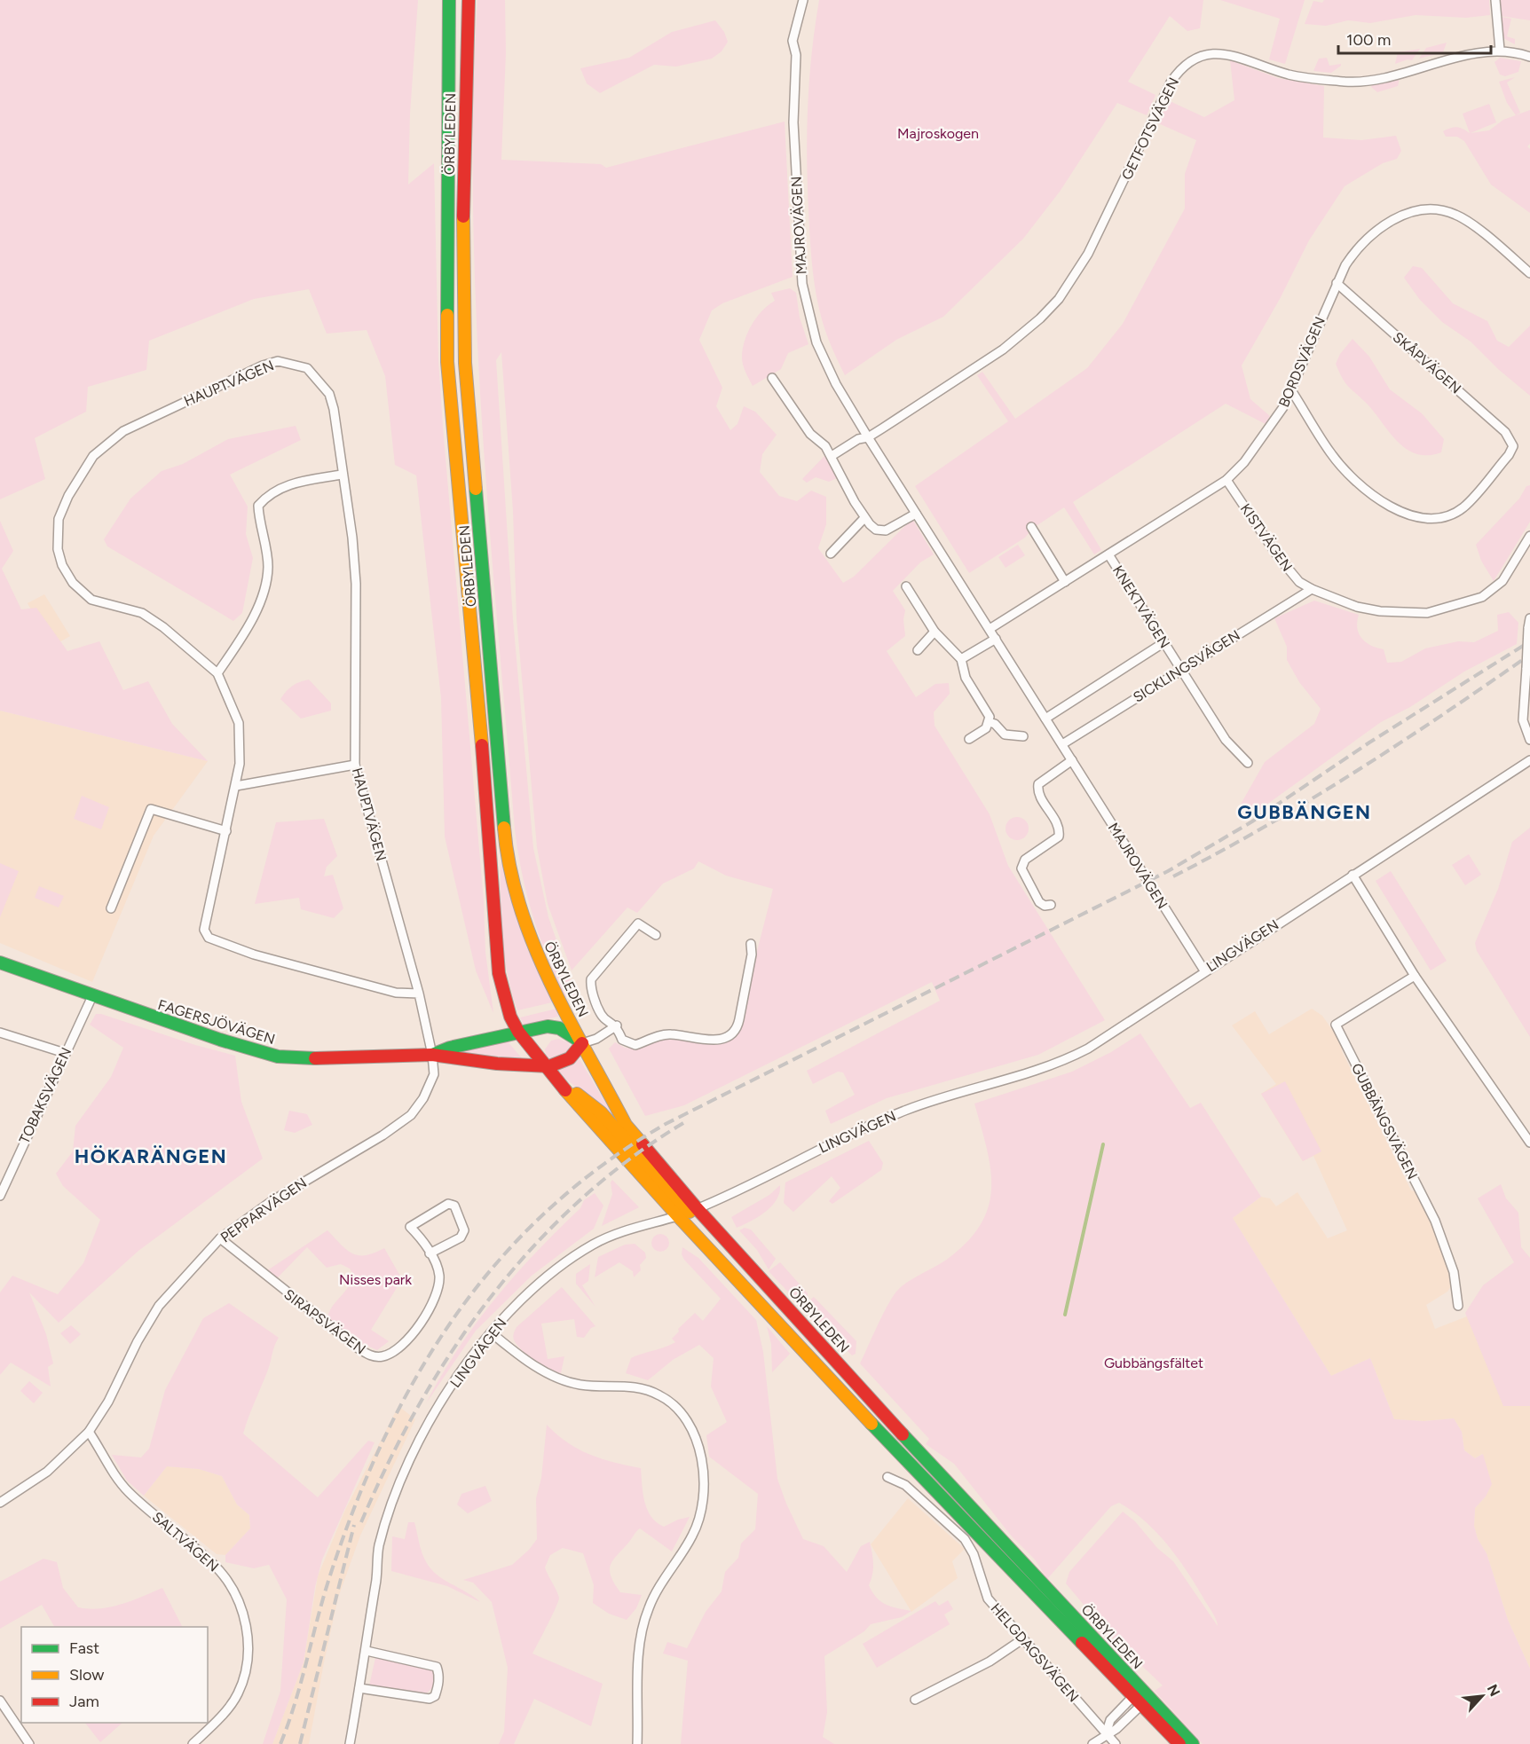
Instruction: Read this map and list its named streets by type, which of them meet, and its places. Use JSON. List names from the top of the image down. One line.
{"streets":{"main road":["ÖRBYLEDEN","FAGERSJÖVÄGEN"],"street":["GETFOTSVÄGEN","MAJROVÄGEN","BORDSVÄGEN","SKÅPVÄGEN","HAUPTVÄGEN","KISTVÄGEN","KNEKTVÄGEN","SICKLINGSVÄGEN","LINGVÄGEN","TOBAKSVÄGEN","GUBBÄNGSVÄGEN","PEPPARVÄGEN","SIRAPSVÄGEN","SALTVÄGEN","HELGDAGSVÄGEN"]},"crossings":[["GETFOTSVÄGEN","MAJROVÄGEN"],["ÖRBYLEDEN","LINGVÄGEN"],["ÖRBYLEDEN","FAGERSJÖVÄGEN"],["MAJROVÄGEN","BORDSVÄGEN"],["MAJROVÄGEN","SICKLINGSVÄGEN"],["MAJROVÄGEN","LINGVÄGEN"],["BORDSVÄGEN","SKÅPVÄGEN"],["BORDSVÄGEN","KISTVÄGEN"],["BORDSVÄGEN","KNEKTVÄGEN"],["HAUPTVÄGEN","FAGERSJÖVÄGEN"],["HAUPTVÄGEN","PEPPARVÄGEN"],["KISTVÄGEN","SICKLINGSVÄGEN"],["KNEKTVÄGEN","SICKLINGSVÄGEN"],["FAGERSJÖVÄGEN","TOBAKSVÄGEN"],["FAGERSJÖVÄGEN","PEPPARVÄGEN"],["PEPPARVÄGEN","SIRAPSVÄGEN"],["PEPPARVÄGEN","SALTVÄGEN"]],"districts":["GUBBÄNGEN","HÖKARÄNGEN"],"parks":["Majroskogen","Nisses park","Gubbängsfältet"],"legend":["Fast","Slow","Jam"],"scale_bar":"100 m","north":"top right"}
